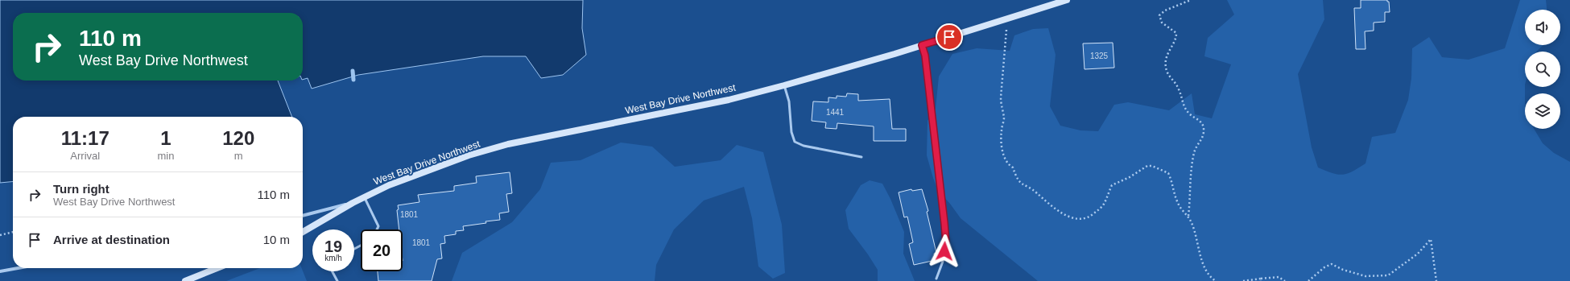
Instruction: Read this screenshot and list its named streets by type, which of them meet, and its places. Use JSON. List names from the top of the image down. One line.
{"streets":{"street":["West Bay Drive Northwest"]},"house_numbers":["1325","1441","1801","1801"],"page":{"turn":["110 m","West Bay Drive Northwest"],"eta":["11:17","Arrival","1","min","120","m"],"list":[{"name":"Turn right","note":"West Bay Drive Northwest","value":"110 m"},{"name":"Arrive at destination","value":"10 m"}],"speed":"19 km/h","limit":"20"}}
